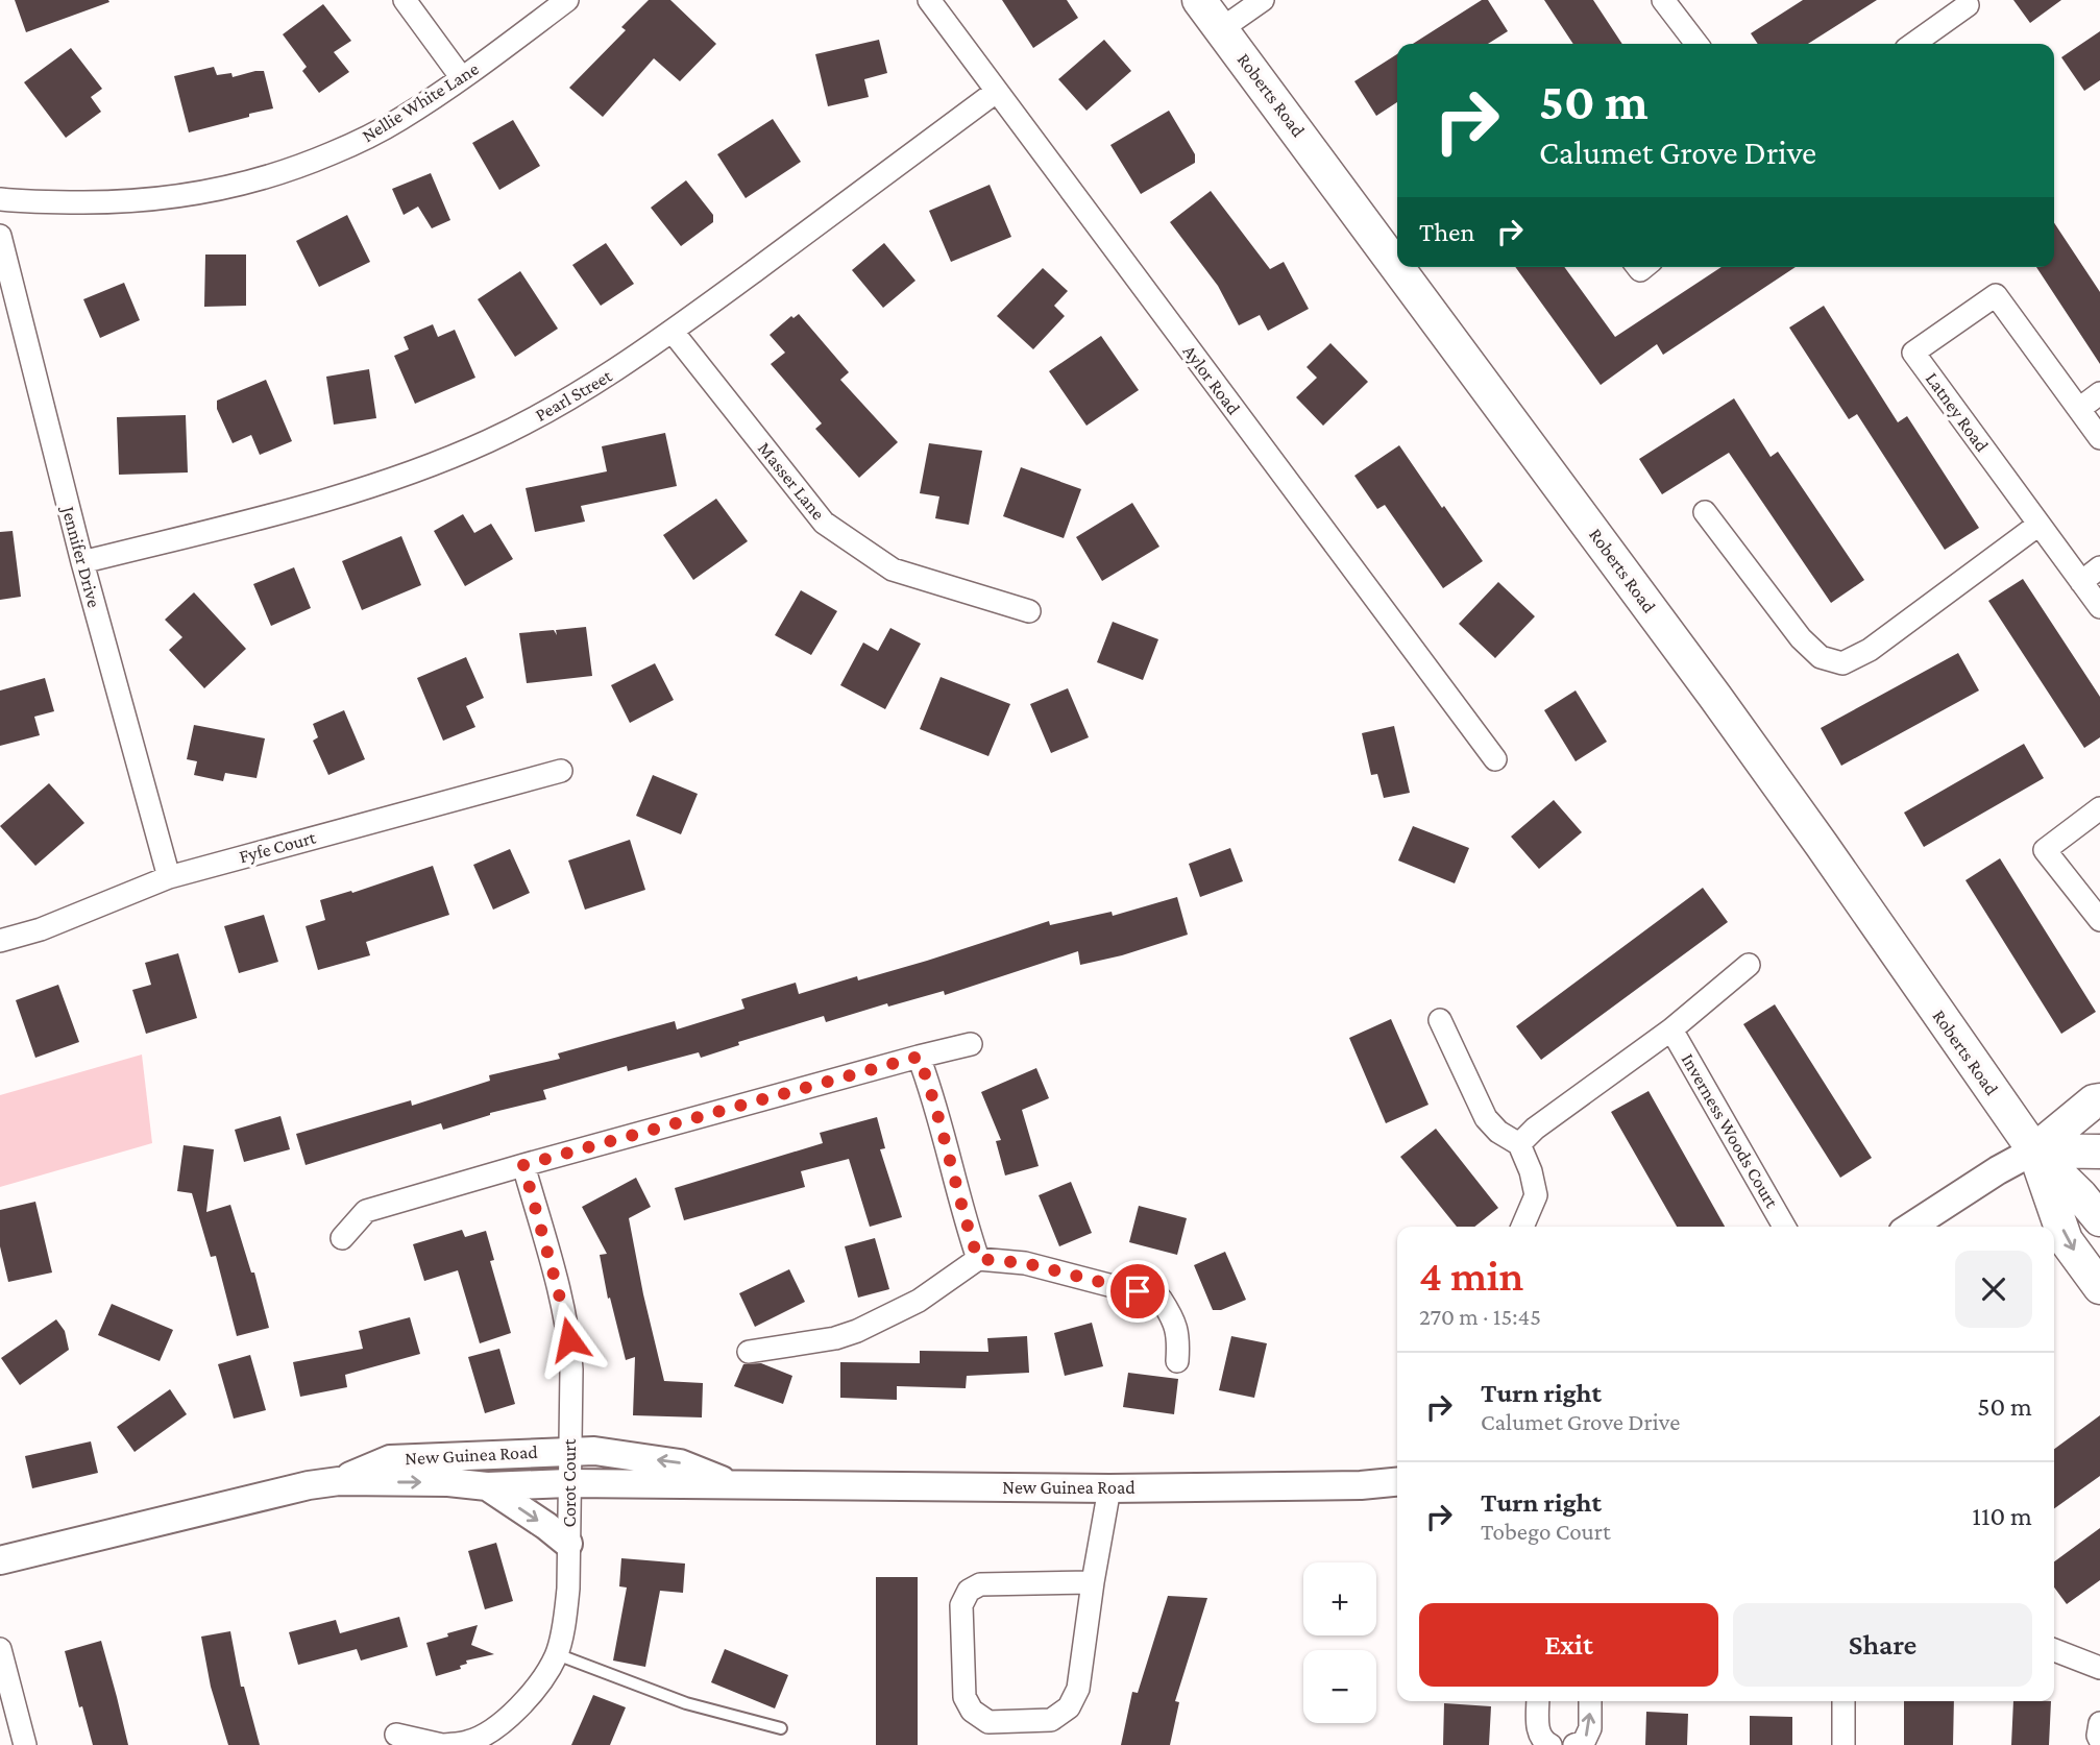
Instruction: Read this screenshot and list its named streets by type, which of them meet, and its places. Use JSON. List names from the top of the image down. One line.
{"streets":{"main road":["Roberts Road"],"street":["Nellie White Lane","Aylor Road","Pearl Street","Latney Road","Masser Lane","Jennifer Drive","Fyfe Court","Inverness Woods Court","New Guinea Road","Corot Court"]},"crossings":[["Aylor Road","Pearl Street"],["Pearl Street","Masser Lane"],["Pearl Street","Jennifer Drive"],["Jennifer Drive","Fyfe Court"],["New Guinea Road","Corot Court"]],"page":{"turn":["50 m","Calumet Grove Drive"],"then":"Then","heading":["4 min","270 m · 15:45"],"list":[{"name":"Turn right","note":"Calumet Grove Drive","value":"50 m"},{"name":"Turn right","note":"Tobego Court","value":"110 m"}],"map_buttons":["+","−"],"buttons":["Exit","Share"]}}
